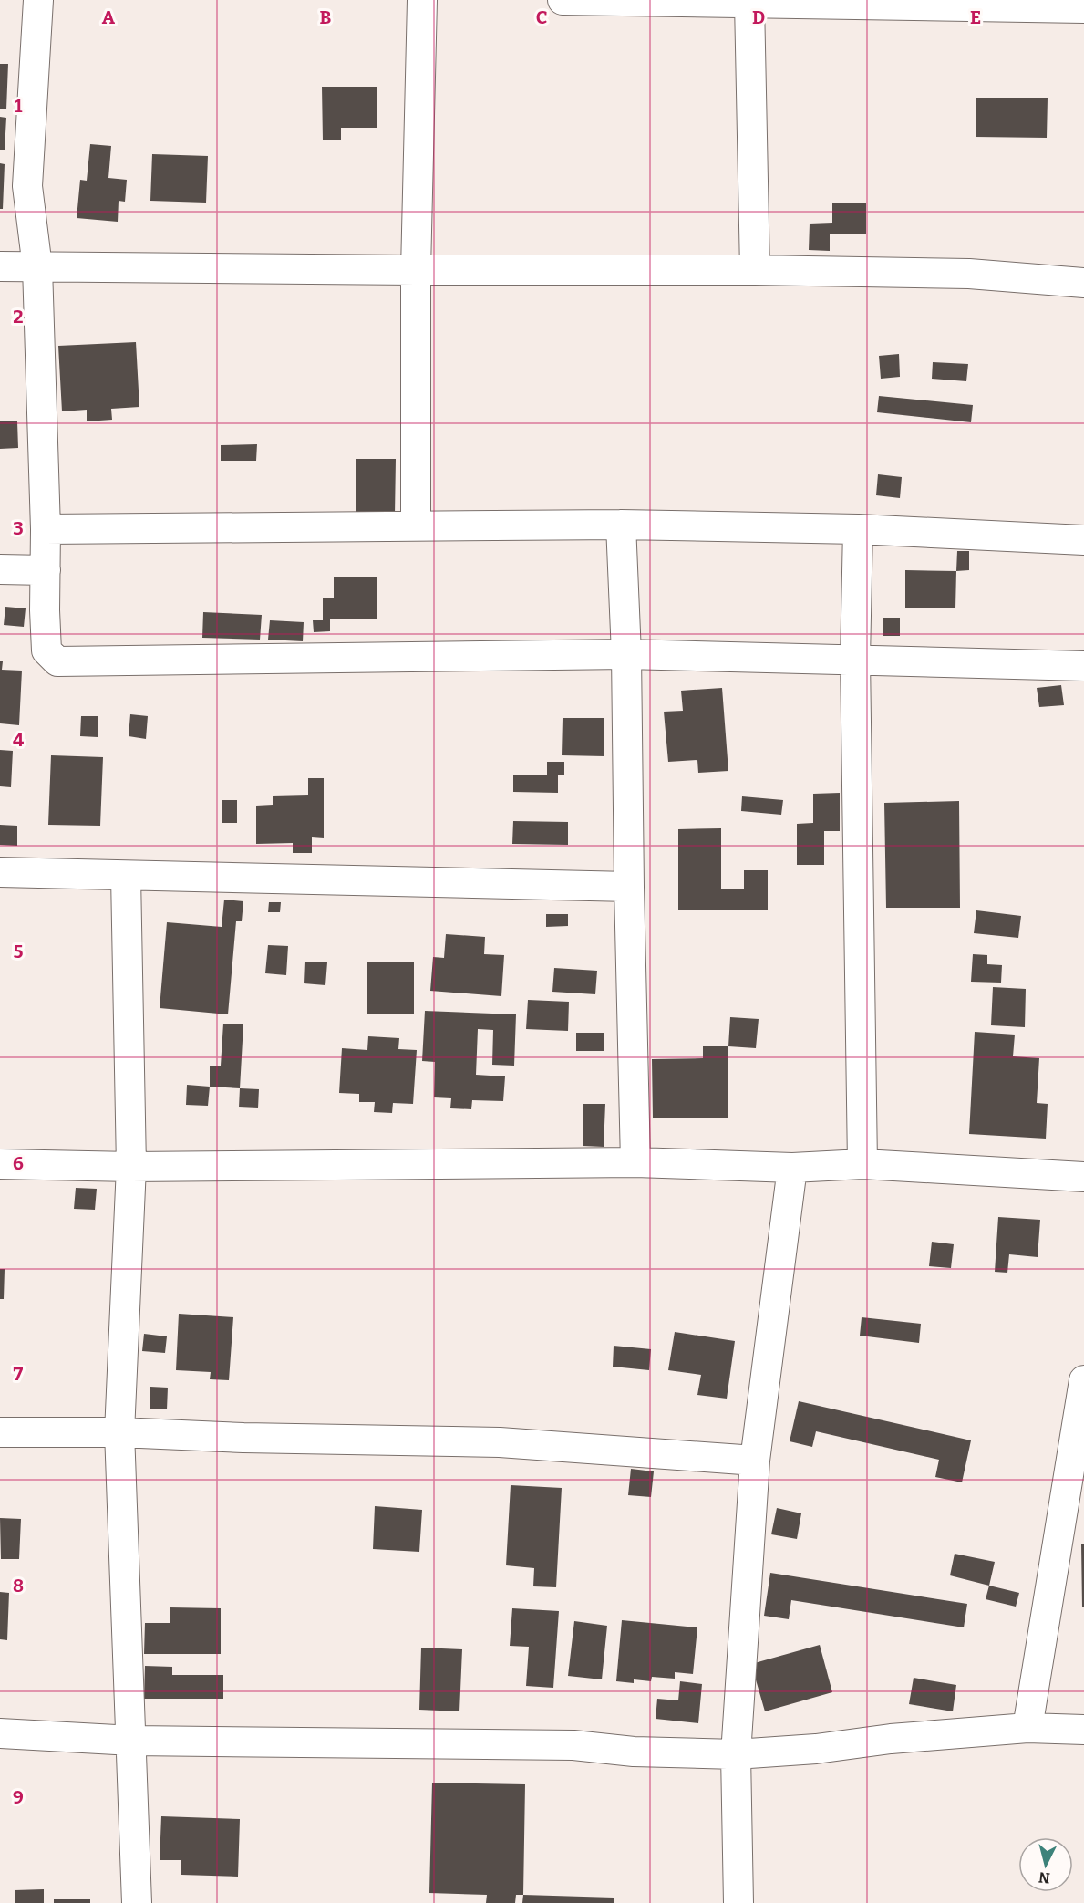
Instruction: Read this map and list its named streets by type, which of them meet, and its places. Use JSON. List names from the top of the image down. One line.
{"north":"bottom","grid":{"columns":["A","B","C","D","E"],"rows":["1","2","3","4","5","6","7","8","9"]}}
